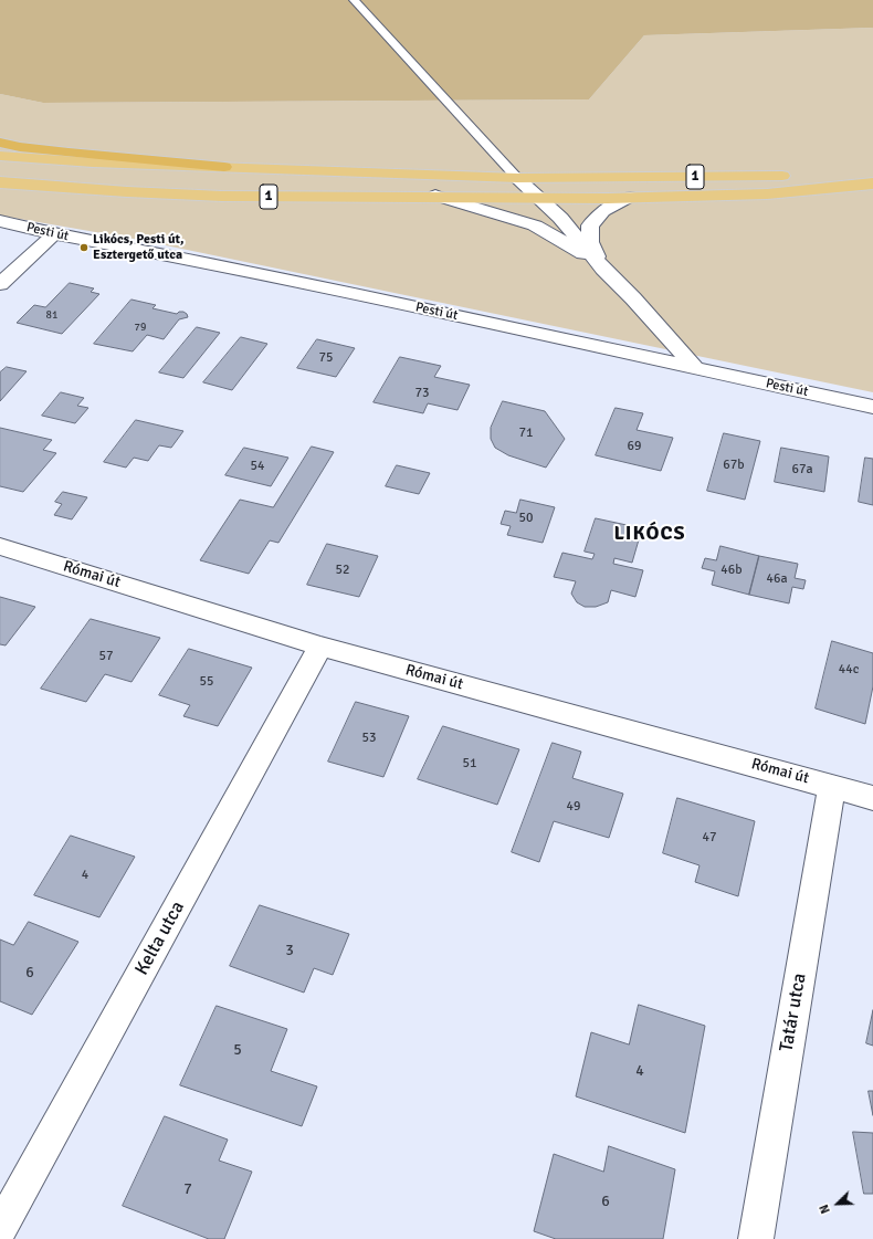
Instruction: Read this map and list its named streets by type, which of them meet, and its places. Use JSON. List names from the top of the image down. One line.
{"streets":{"main road":["1"],"street":["Pesti út","Római út","Kelta utca","Tatár utca"]},"crossings":[["Római út","Kelta utca"],["Római út","Tatár utca"]],"districts":["LIKÓCS"],"places":["Likócs, Pesti út, Esztergető utca"],"house_numbers":["81","79","75","73","71","69","67b","54","67a","50","52","46b","46a","57","44c","55","53","51","49","47","4","3","6","5","4","7","6"],"north":"bottom left"}
